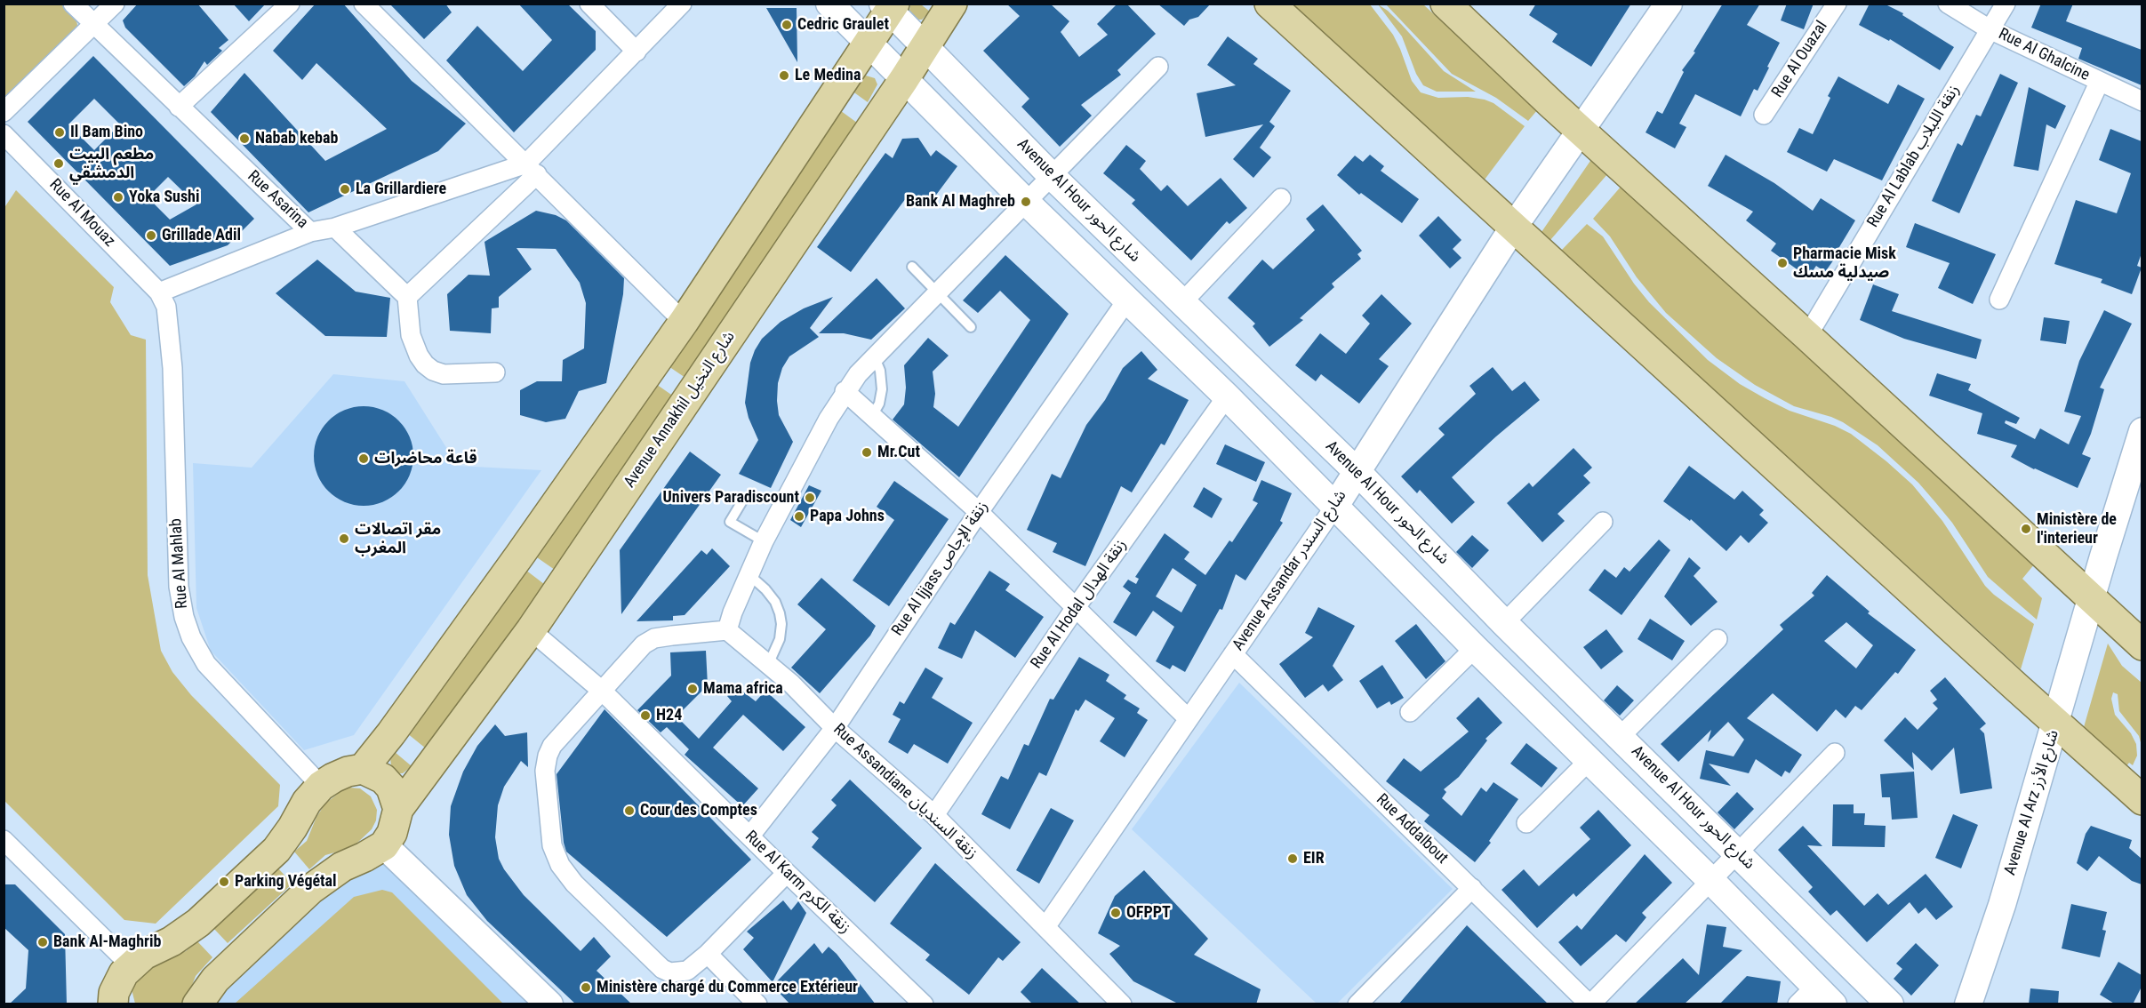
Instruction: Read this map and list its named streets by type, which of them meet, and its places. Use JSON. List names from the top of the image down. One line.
{"streets":{"main road":["Avenue Annakhil شارع النخيل"],"street":["Rue Al Ghalcine","Rue Al Ouazal","Rue Al Lablab زنقة اللبلاب","Rue Asarina","Avenue Al Hour شارع الحور","Rue Al Mouaz","Rue Al Mahlab","Rue Al Ijjass زنقة الإجاص","Avenue Assandar شارع السندر","Rue Al Hodal زنقة الهدال","Rue Assandiane زنقة السنديان","Avenue Al Arz شارع الأرز","Rue Addalbout","Rue Al Karm زنقة الكرم"]},"crossings":[["Rue Al Ghalcine","Rue Al Lablab زنقة اللبلاب"],["Avenue Al Hour شارع الحور","Avenue Annakhil شارع النخيل"],["Avenue Al Hour شارع الحور","Avenue Assandar شارع السندر"],["Rue Al Mouaz","Rue Al Mahlab"],["Avenue Annakhil شارع النخيل","Rue Al Karm زنقة الكرم"],["Rue Al Ijjass زنقة الإجاص","Rue Assandiane زنقة السنديان"],["Rue Al Ijjass زنقة الإجاص","Rue Al Karm زنقة الكرم"],["Avenue Assandar شارع السندر","Rue Assandiane زنقة السنديان"],["Avenue Assandar شارع السندر","Rue Addalbout"],["Rue Al Hodal زنقة الهدال","Rue Assandiane زنقة السنديان"]],"places":["Cedric Graulet","Le Medina","Il Bam Bino","Nabab kebab","مطعم البيت الدمشقي","La Grillardiere","Yoka Sushi","Bank Al Maghreb","Grillade Adil","Pharmacie Misk صيدلية مسك","Mr.Cut","قاعة محاضرات","Univers Paradiscount","Papa Johns","Ministère de l'interieur","مقر اتصالات المغرب","Mama africa","H24","Cour des Comptes","EIR","Parking Végétal","OFPPT","Bank Al-Maghrib","Ministère chargé du Commerce Extérieur"]}
